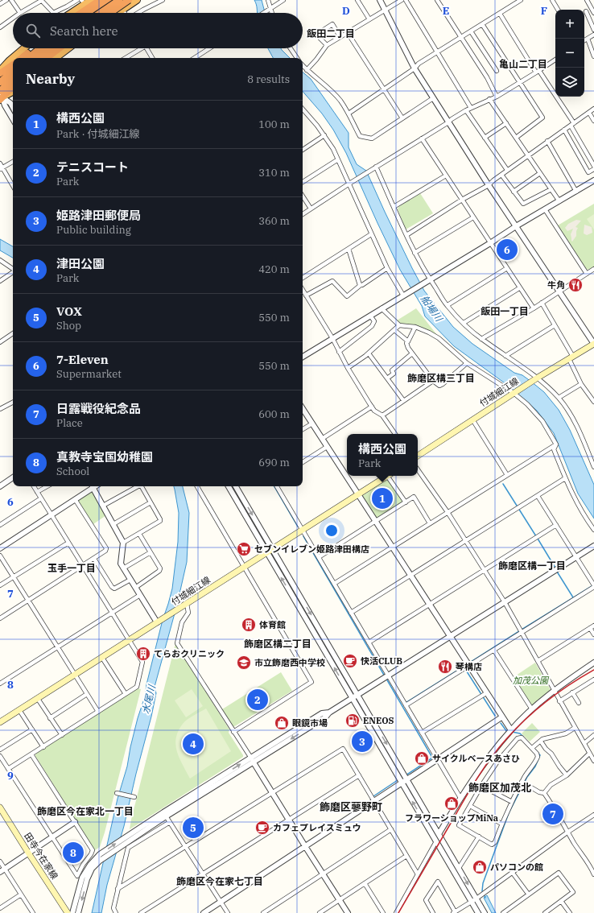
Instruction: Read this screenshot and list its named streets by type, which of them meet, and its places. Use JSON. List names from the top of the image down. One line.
{"streets":{"main road":["付城細江線","田寺今在家線"]},"districts":["飯田二丁目","亀山二丁目","飯田一丁目","飾磨区構三丁目","飾磨区構一丁目","玉手一丁目","飾磨区構二丁目","飾磨区加茂北","飾磨区蓼野町","飾磨区今在家北一丁目","飾磨区今在家七丁目"],"water":["船場川","水尾川"],"parks":["加茂公園"],"places":{"restaurant":["牛角","琴構店"],"supermarket":["セブンイレブン姫路津田構店"],"building":["体育館","てらおクリニック"],"cafe":["快活CLUB","カフェプレイスミュウ"],"school or university":["市立飾磨西中学校"],"fuel station":["ENEOS"],"shop":["眼鏡市場","サイクルベースあさひ","フラワーショップMiNa","パソコンの館"]},"page":{"map_buttons":["+","−"],"search":"Search here","heading":["Nearby","8 results"],"list":[{"mark":"1","name":"構西公園","note":"Park · 付城細江線","value":"100 m"},{"mark":"2","name":"テニスコート","note":"Park","value":"310 m"},{"mark":"3","name":"姫路津田郵便局","note":"Public building","value":"360 m"},{"mark":"4","name":"津田公園","note":"Park","value":"420 m"},{"mark":"5","name":"VOX","note":"Shop","value":"550 m"},{"mark":"6","name":"7-Eleven","note":"Supermarket","value":"550 m"},{"mark":"7","name":"日露戦役紀念品","note":"Place","value":"600 m"},{"mark":"8","name":"真教寺宝国幼稚園","note":"School","value":"690 m"}],"pins":["6","1","2","3","4","7","5","8"],"popup":["構西公園","Park"]},"grid":{"columns":["D","E","F"],"rows":["6","7","8","9"]}}
